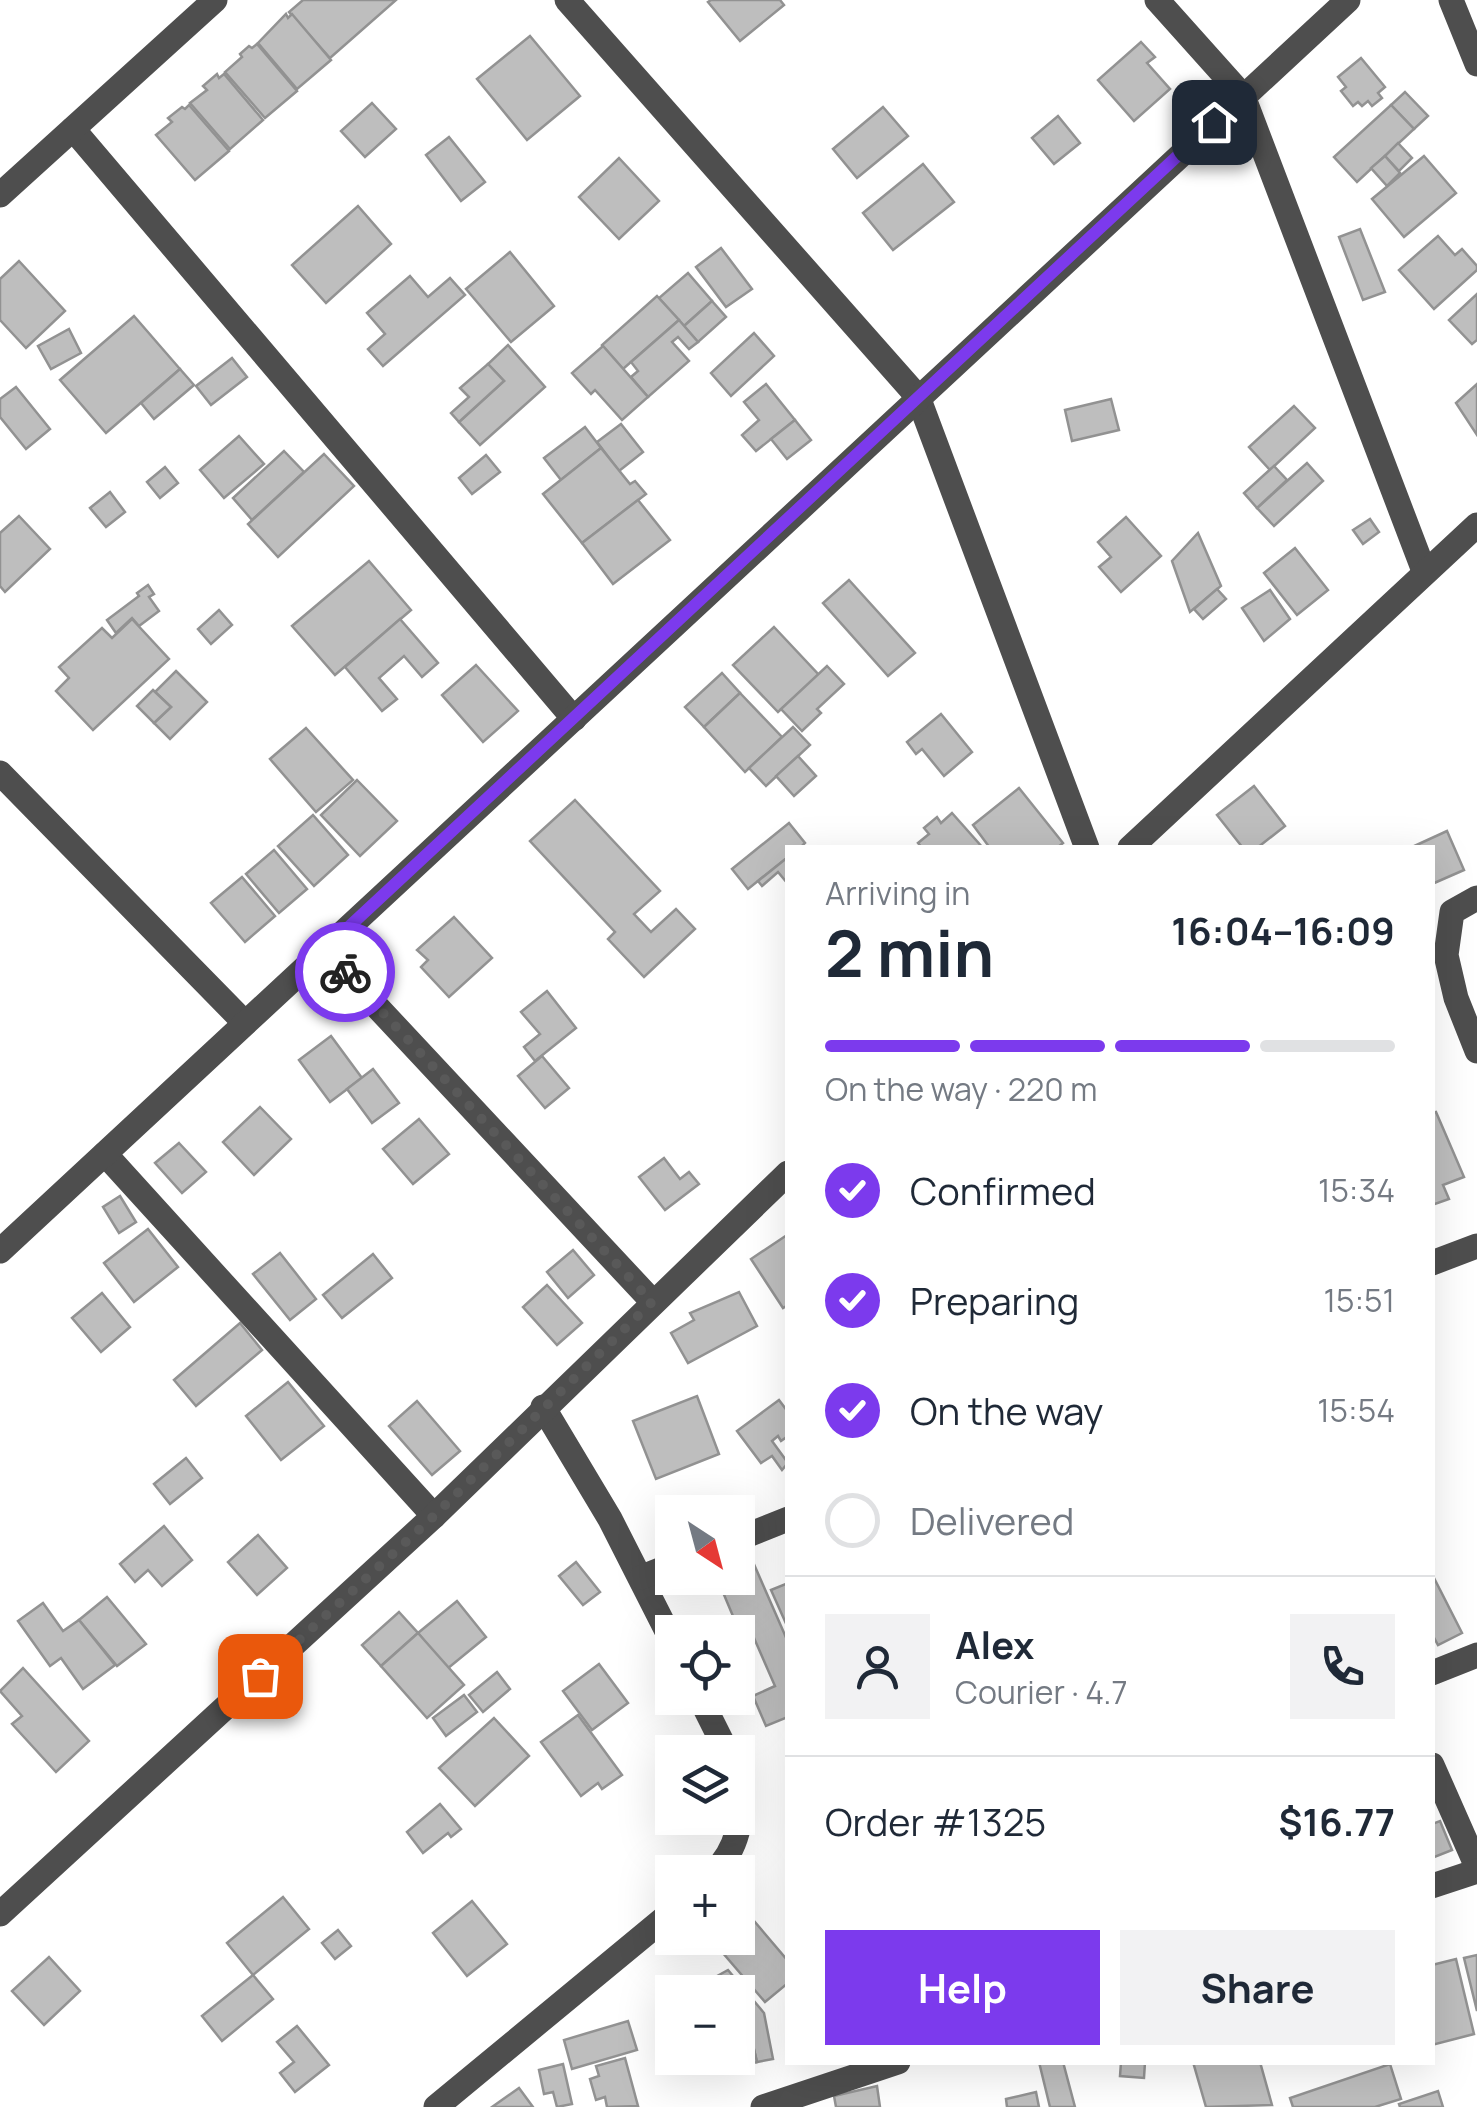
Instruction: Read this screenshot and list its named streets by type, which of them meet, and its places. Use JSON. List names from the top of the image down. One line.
{"north":"bottom right","page":{"heading":["2 min","Arriving in","16:04–16:09"],"panel":["Alex","Courier · 4.7","Order #1325","$16.77"],"bar":"On the way · 220 m","list":[["Confirmed","15:34"],["Preparing","15:51"],["On the way","15:54"],"Delivered"],"map_buttons":["+","−"],"buttons":["Help","Share"]}}
